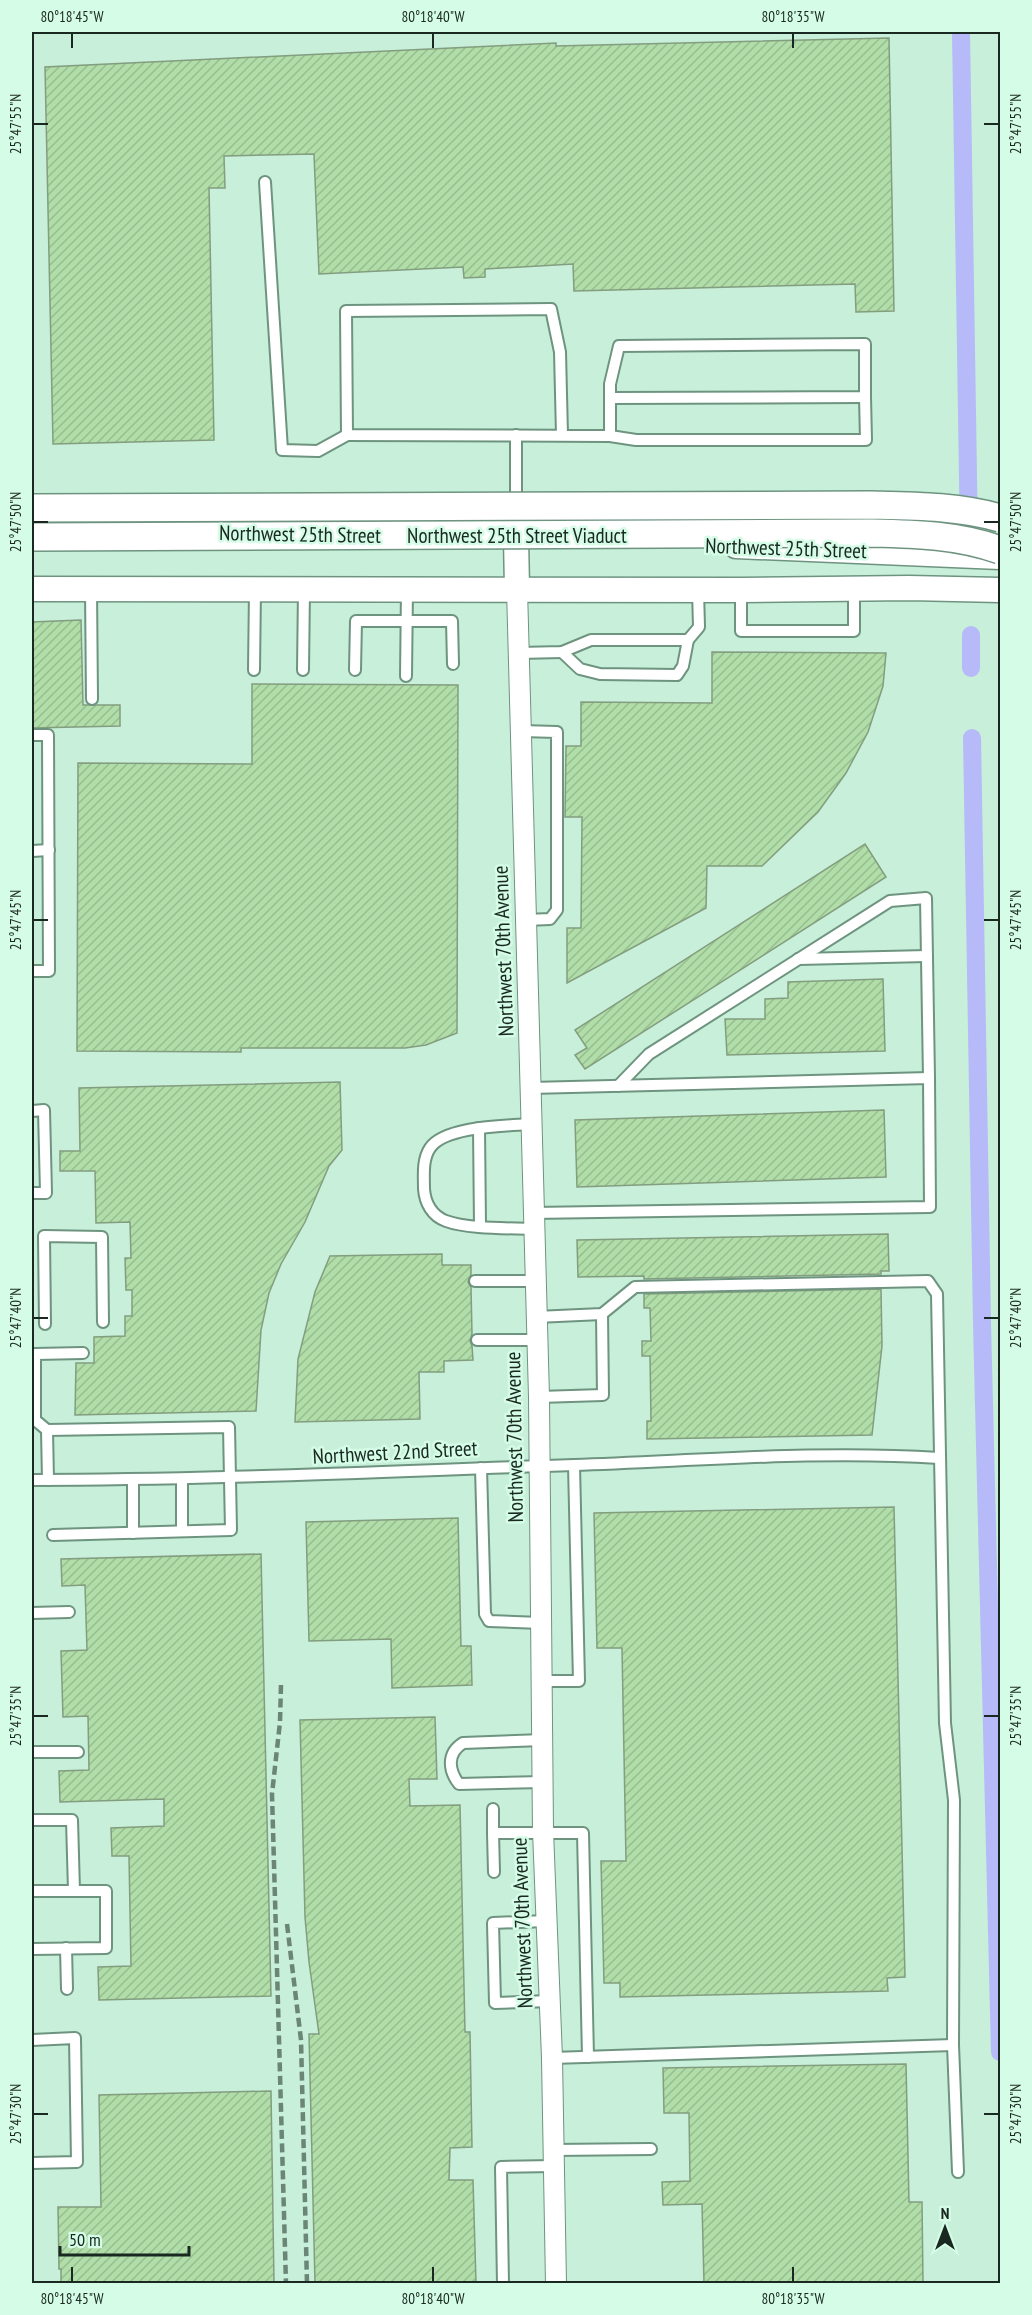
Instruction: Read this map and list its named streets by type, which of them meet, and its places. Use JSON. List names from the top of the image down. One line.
{"streets":{"main road":["Northwest 25th Street Viaduct"],"street":["Northwest 25th Street","Northwest 70th Avenue"],"lane":["Northwest 22nd Street"]},"crossings":[["Northwest 25th Street","Northwest 70th Avenue"],["Northwest 70th Avenue","Northwest 22nd Street"]],"scale_bar":"50 m","north":"top","coordinates":["80°18'45\"W","80°18'40\"W","80°18'35\"W","25°47'55\"N","25°47'50\"N","25°47'45\"N","25°47'40\"N","25°47'35\"N","25°47'30\"N"]}
